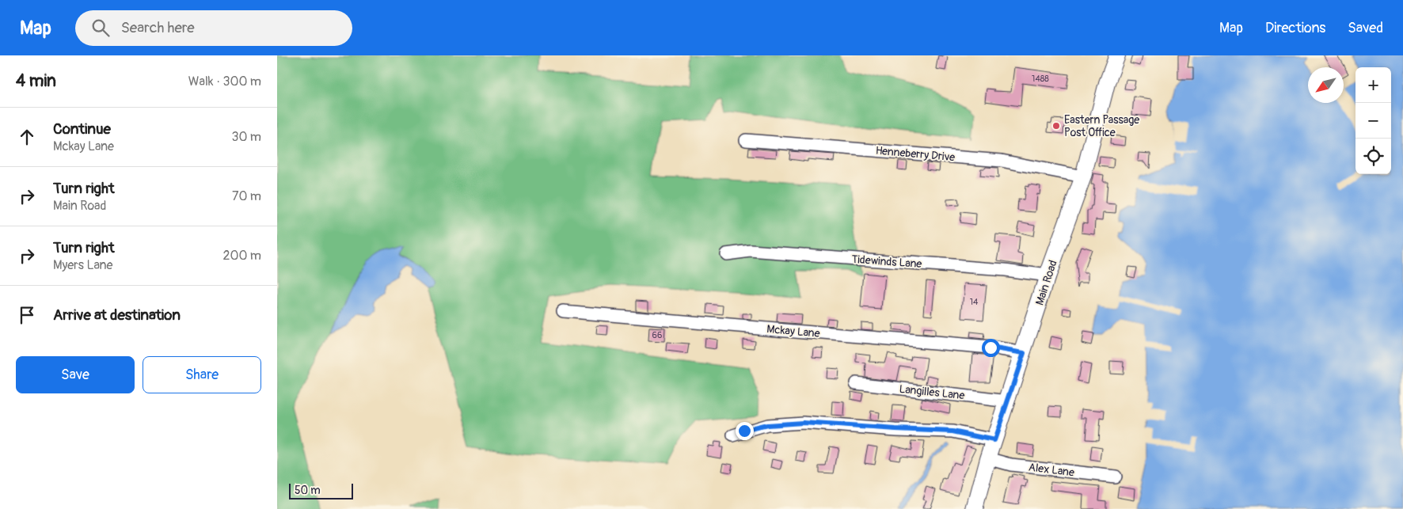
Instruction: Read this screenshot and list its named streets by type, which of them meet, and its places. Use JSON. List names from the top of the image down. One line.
{"streets":{"main road":["Main Road"],"street":["Henneberry Drive","Tidewinds Lane","Mckay Lane","Langilles Lane","Alex Lane"]},"crossings":[["Henneberry Drive","Main Road"],["Tidewinds Lane","Main Road"],["Main Road","Mckay Lane"],["Main Road","Langilles Lane"],["Main Road","Alex Lane"]],"places":["Eastern Passage Post Office"],"house_numbers":["1488","14","66"],"scale_bar":"50 m","north":"bottom left","page":{"header":"Map","search":"Search here","nav":["Map","Directions","Saved"],"heading":["4 min","Walk · 300 m"],"map_buttons":["+","−"],"list":[["Continue","Mckay Lane","30 m"],["Turn right","Main Road","70 m"],["Turn right","Myers Lane","200 m"],"Arrive at destination"],"buttons":["Save","Share"],"scale":"50 m"}}
